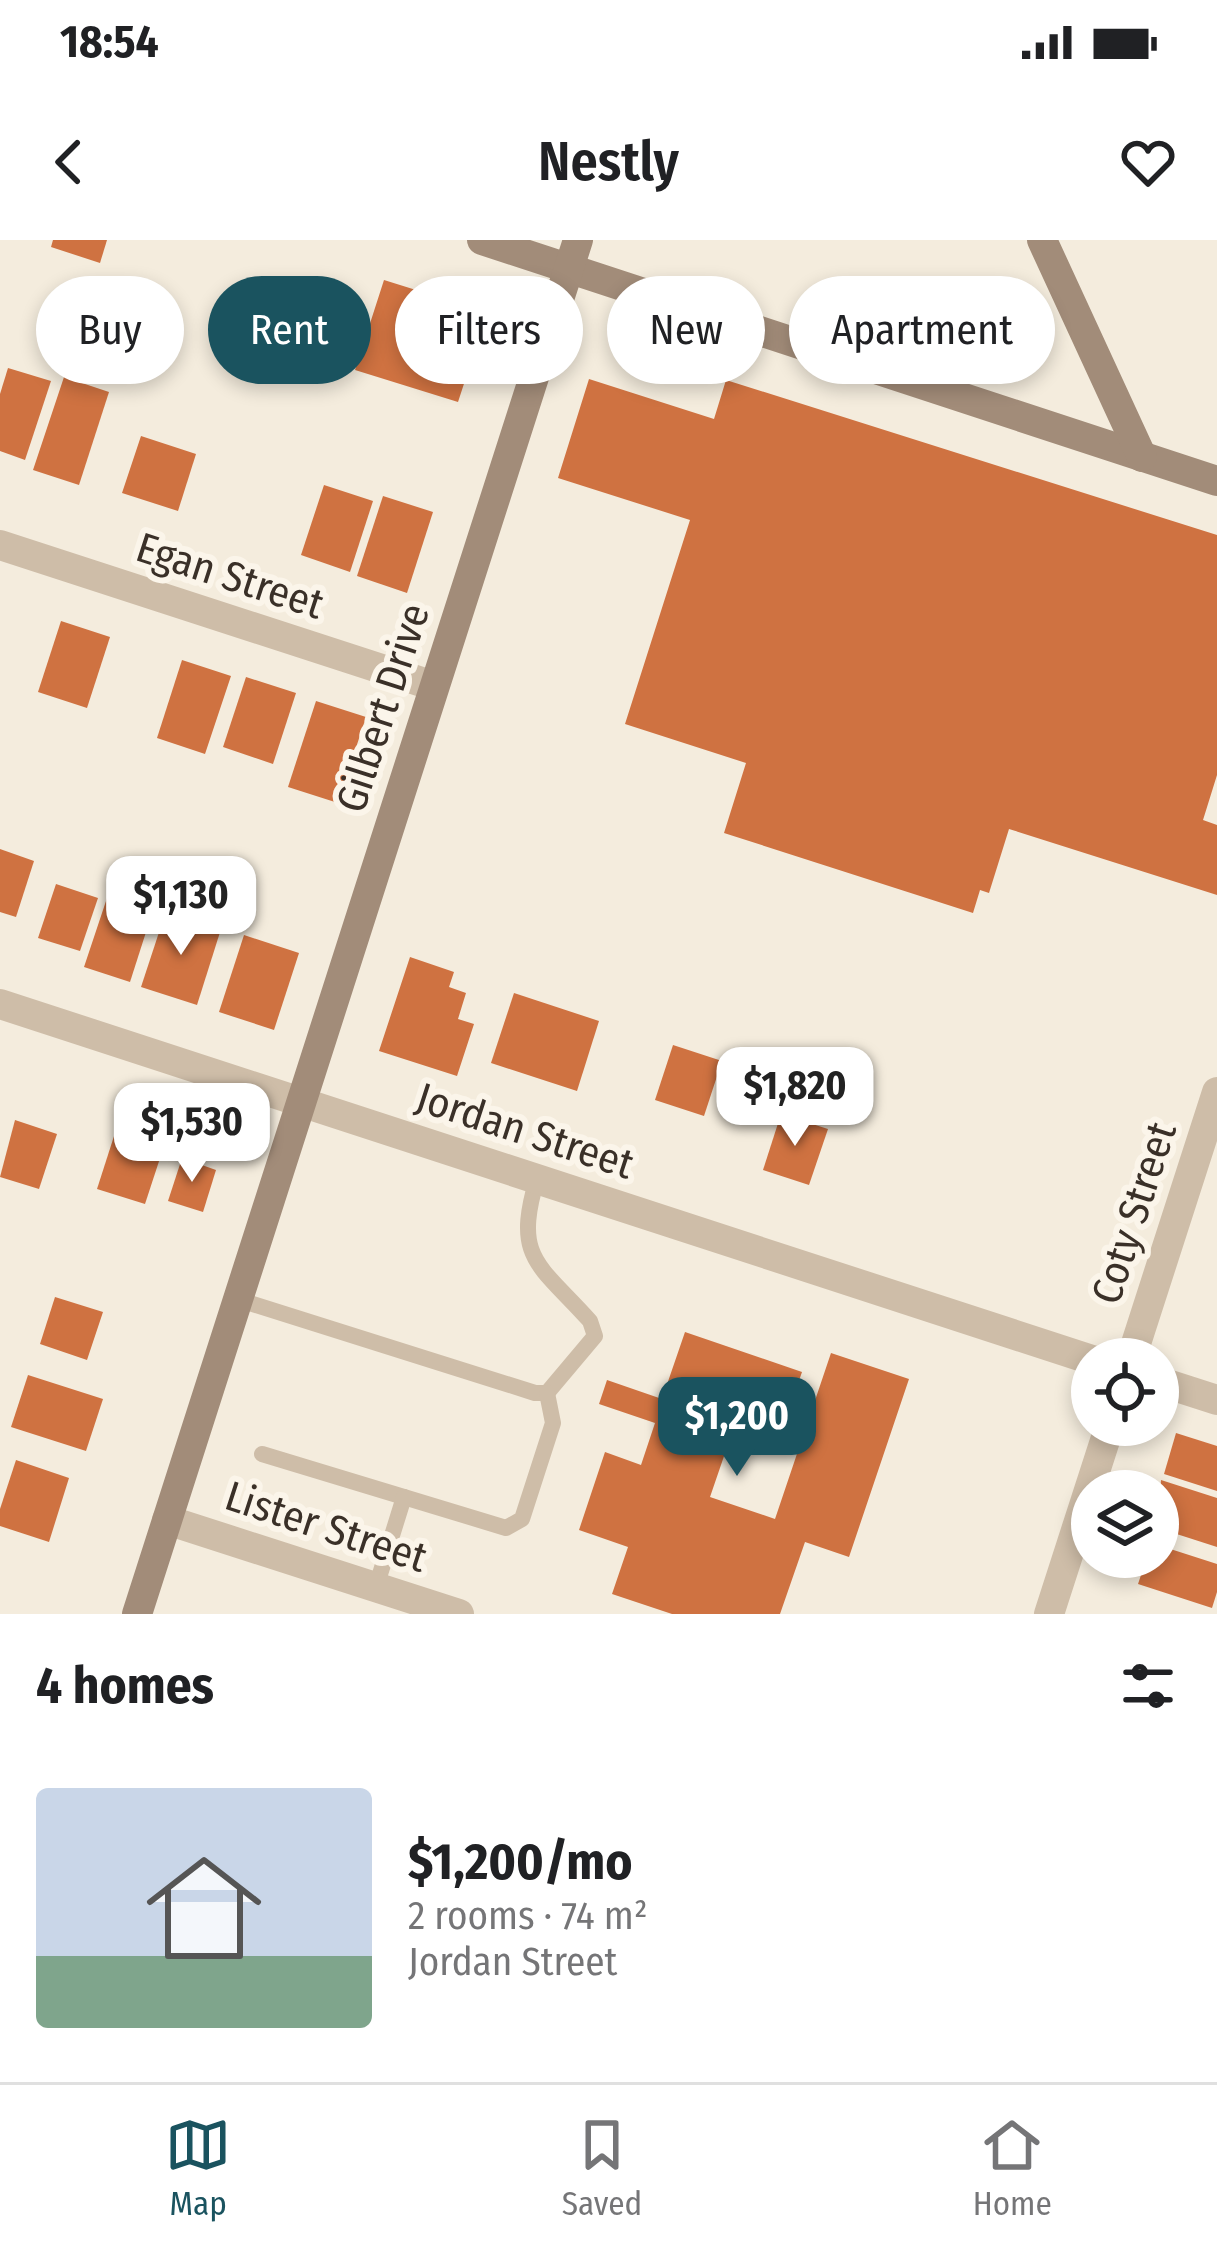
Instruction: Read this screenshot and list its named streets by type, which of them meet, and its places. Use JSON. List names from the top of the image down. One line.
{"streets":{"street":["Egan Street","Gilbert Drive","Jordan Street","Coty Street","Lister Street"]},"crossings":[["Egan Street","Gilbert Drive"],["Gilbert Drive","Jordan Street"],["Gilbert Drive","Lister Street"]],"page":{"status":"18:54","header":"Nestly","chip":["Buy","Rent","Filters","New","Apartment"],"price":["$1,130","$1,820","$1,530","$1,200"],"heading":"4 homes","list":[{"name":"$1,200/mo","note":"2 rooms · 74 m² · Jordan Street"}],"tabs":["Map","Saved","Home"]}}
